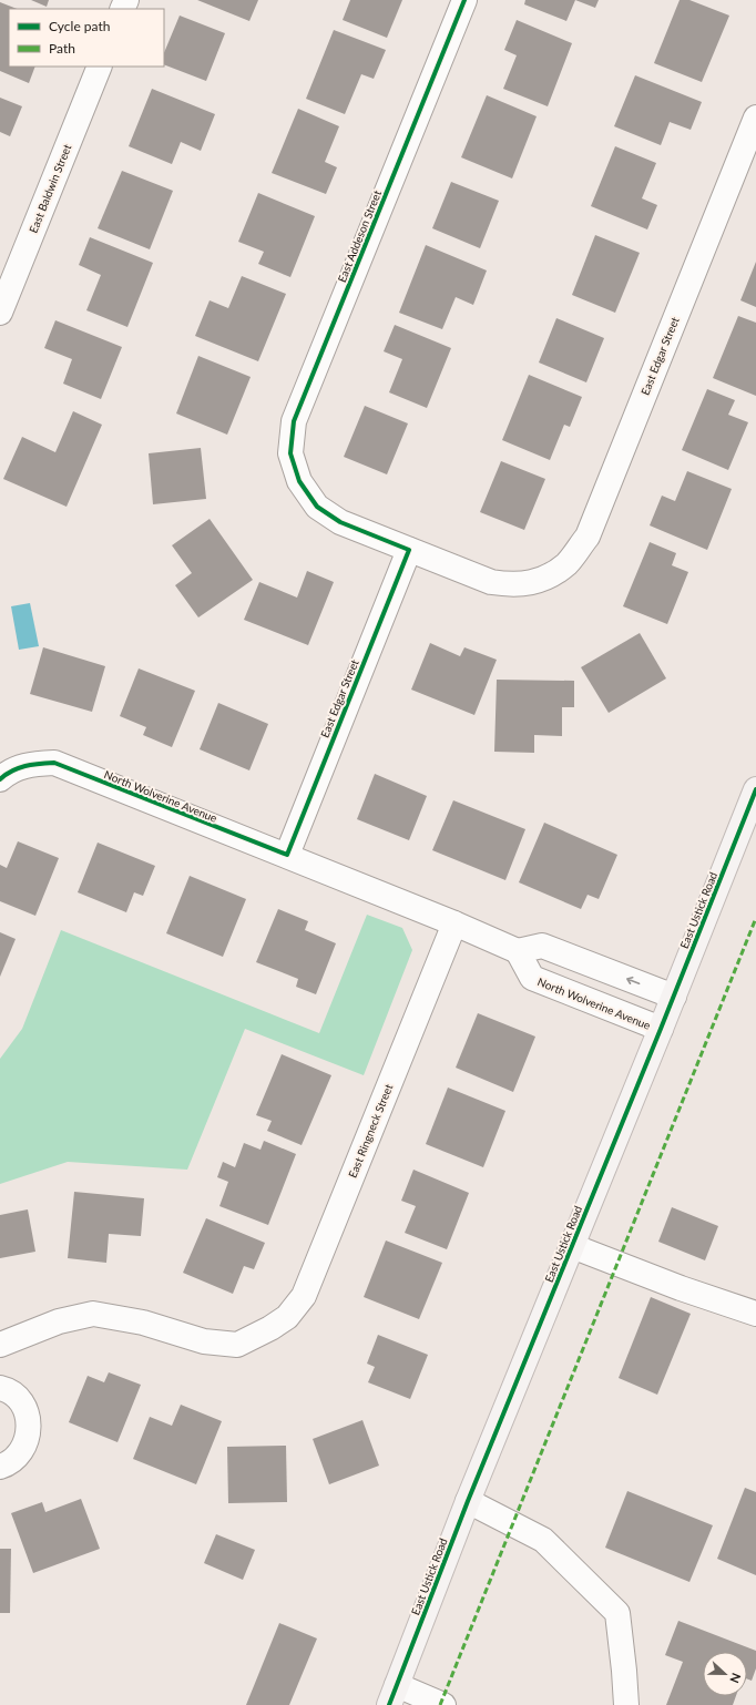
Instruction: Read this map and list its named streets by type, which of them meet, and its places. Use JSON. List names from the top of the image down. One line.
{"streets":{"main road":["East Ustick Road"],"street":["East Baldwin Street","East Addeson Street","East Edgar Street","North Wolverine Avenue","East Ringneck Street"]},"crossings":[["East Addeson Street","East Edgar Street"],["East Edgar Street","North Wolverine Avenue"],["North Wolverine Avenue","East Ustick Road"],["North Wolverine Avenue","East Ringneck Street"]],"legend":["Cycle path","Path"],"north":"right"}
